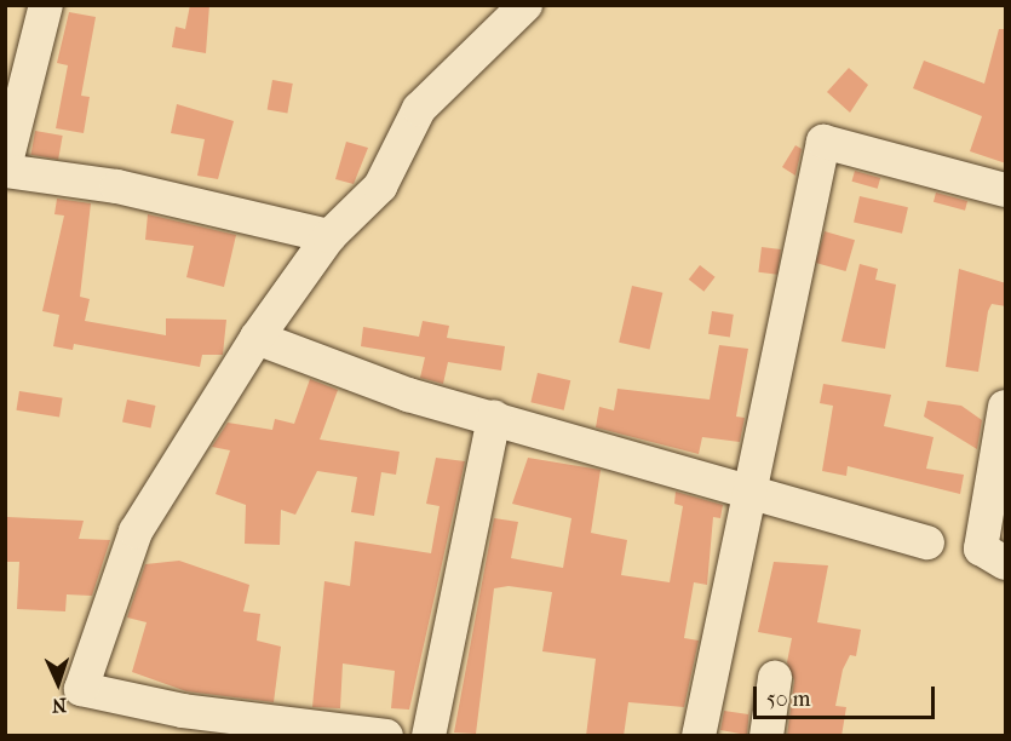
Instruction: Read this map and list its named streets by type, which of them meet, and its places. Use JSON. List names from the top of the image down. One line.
{"scale_bar":"50 m","north":"bottom"}
